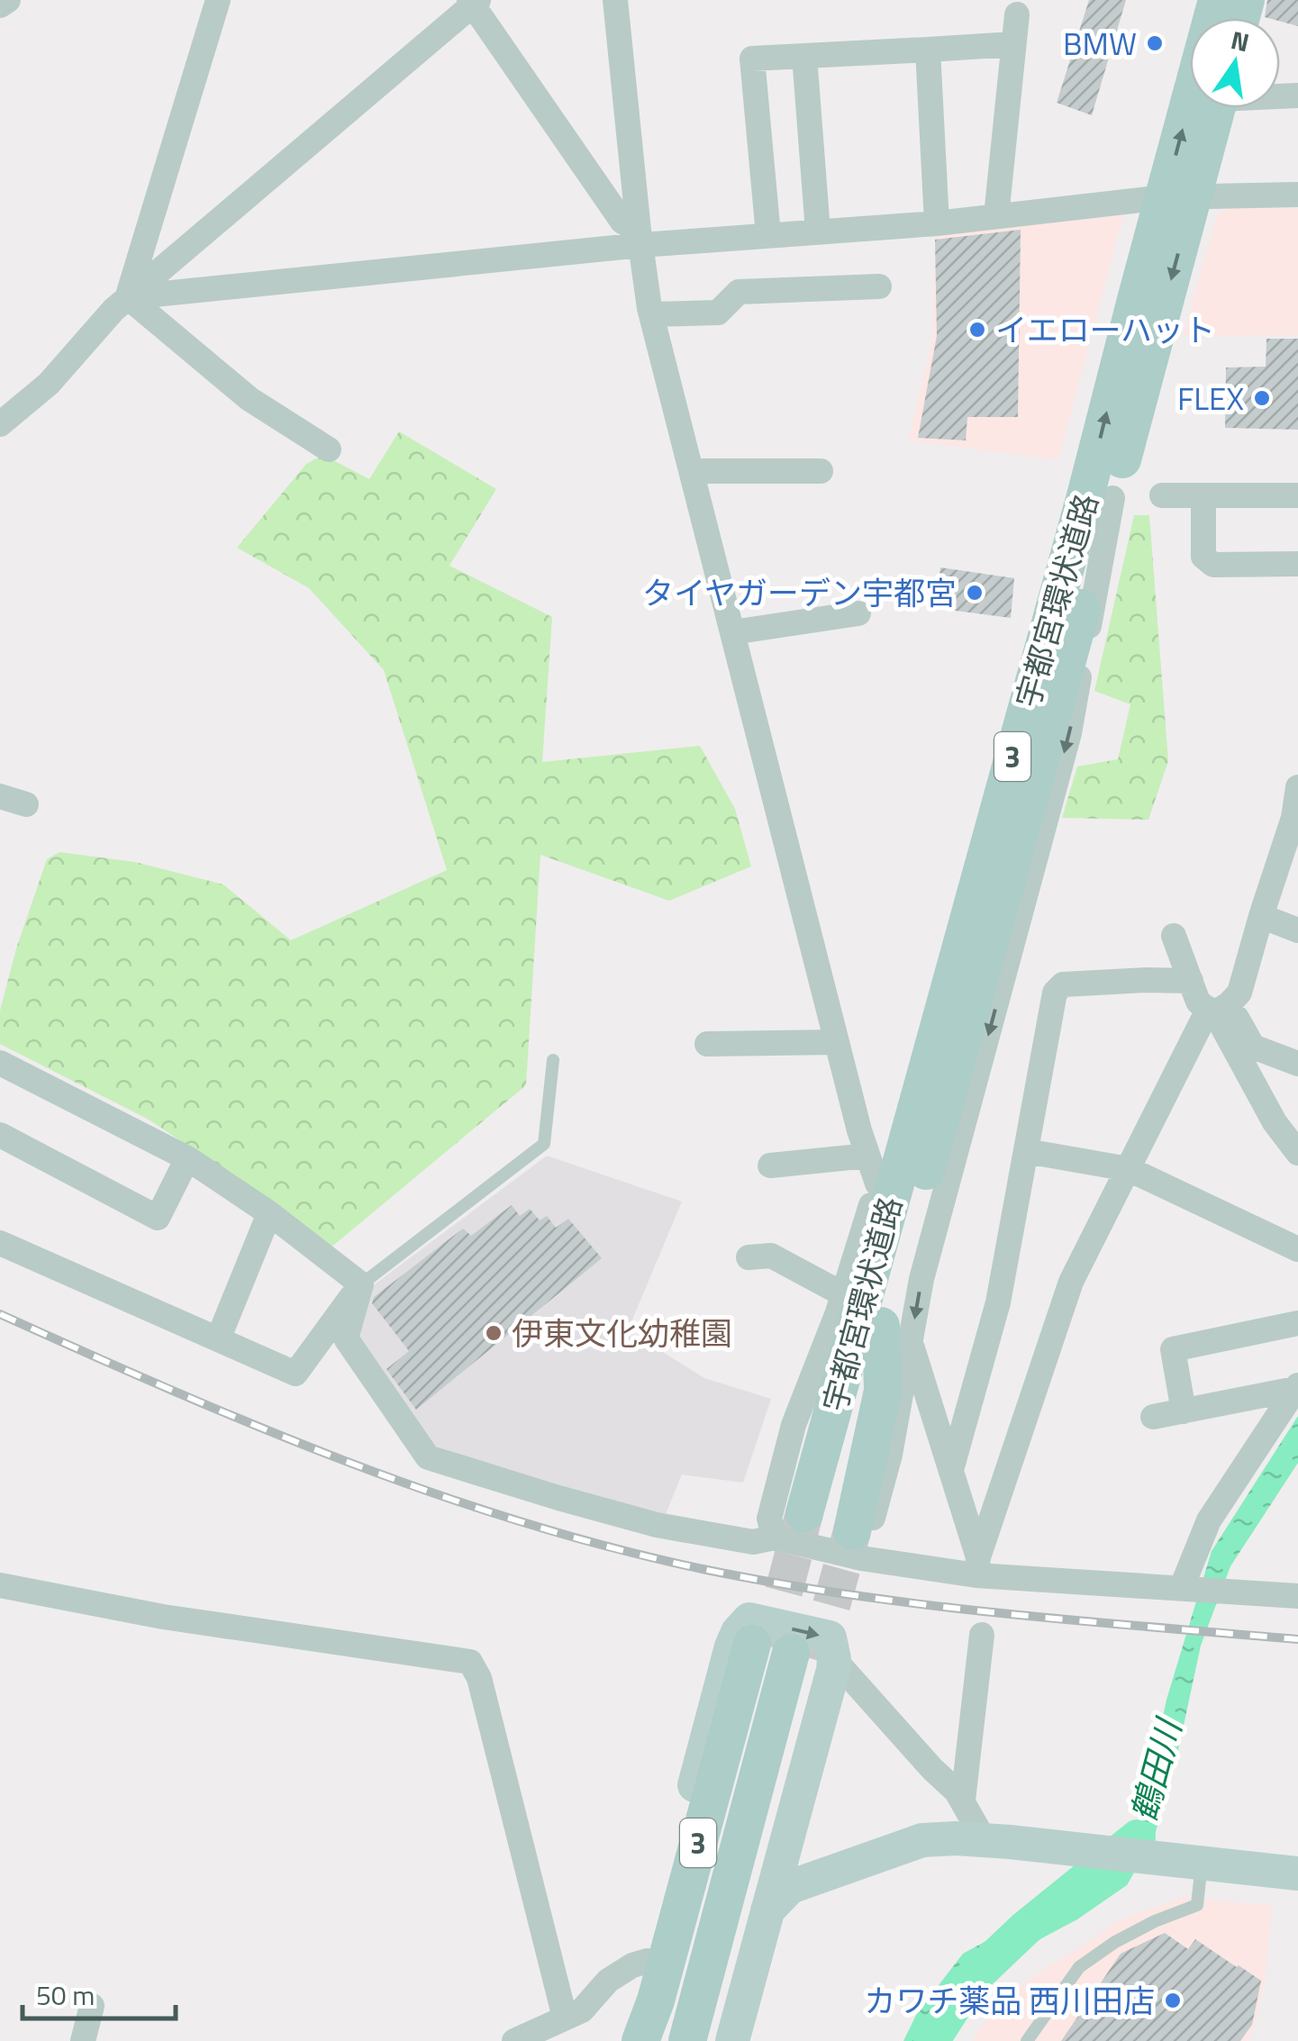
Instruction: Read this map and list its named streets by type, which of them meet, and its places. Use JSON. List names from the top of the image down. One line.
{"streets":{"main road":["宇都宮環状道路","3"]},"crossings":[["宇都宮環状道路","3"]],"water":["鶴田川"],"places":["BMW","イエローハット","FLEX","タイヤガーデン宇都宮","伊東文化幼稚園","カワチ薬品 西川田店"],"scale_bar":"50 m","north":"top"}
